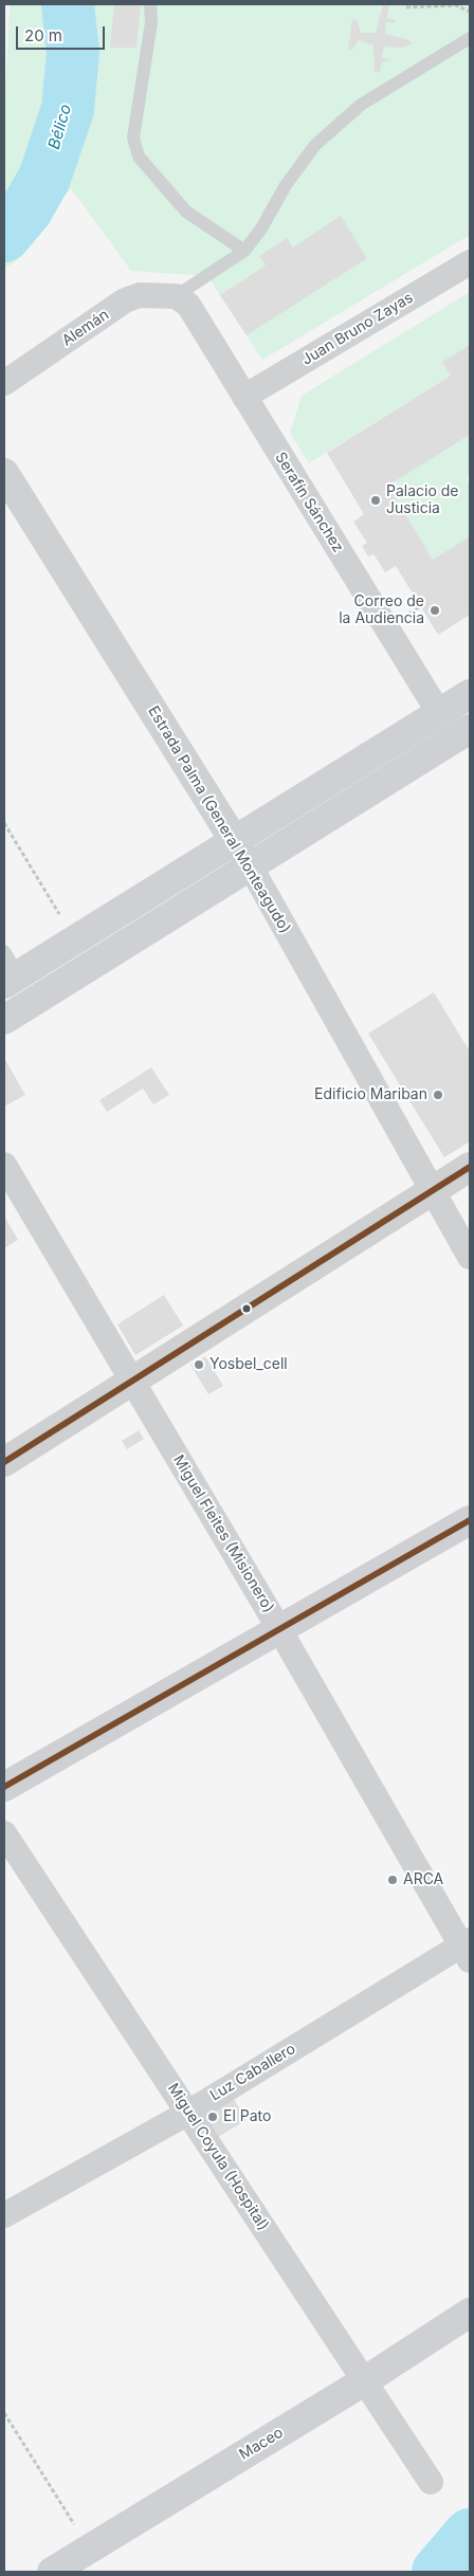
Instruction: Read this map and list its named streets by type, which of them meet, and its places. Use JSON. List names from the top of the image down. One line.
{"streets":{"main road":["Maceo"],"street":["Alemán","Juan Bruno Zayas","Serafín Sánchez","Estrada Palma (General Monteagudo)","Miguel Fleites (Misionero)","Luz Caballero","Miguel Coyula (Hospital)"]},"crossings":[["Alemán","Serafín Sánchez"],["Juan Bruno Zayas","Serafín Sánchez"],["Miguel Fleites (Misionero)","Luz Caballero"],["Luz Caballero","Miguel Coyula (Hospital)"],["Miguel Coyula (Hospital)","Maceo"]],"water":["Bélico"],"places":["Palacio de Justicia","Correo de la Audiencia","Edificio Mariban","Yosbel_cell","ARCA","El Pato"],"scale_bar":"20 m"}
